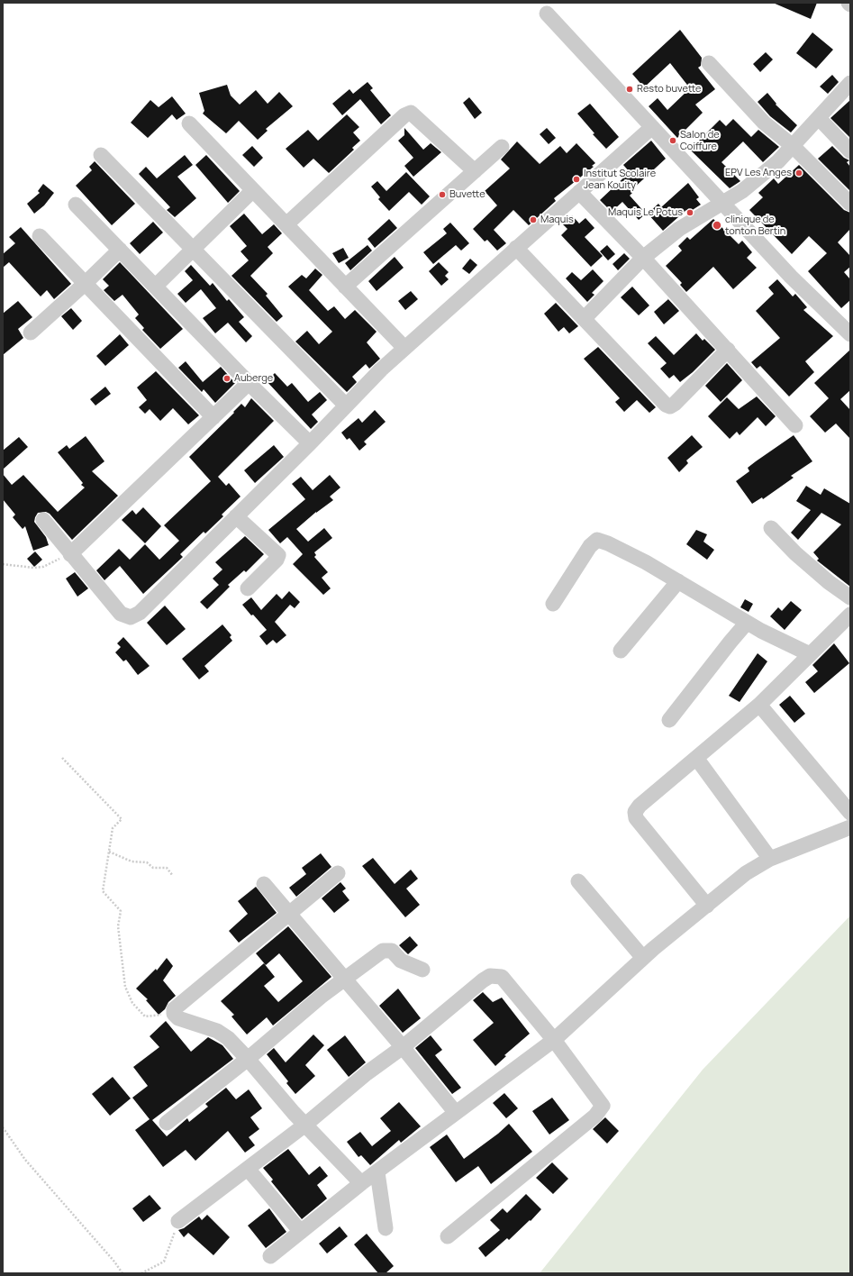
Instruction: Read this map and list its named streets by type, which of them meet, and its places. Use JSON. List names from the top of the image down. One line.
{"places":["Resto buvette","Salon de Coiffure","EPV Les Anges","Institut Scolaire Jean Kouity","Buvette","Maquis Le Potus","Maquis","clinique de tonton Bertin","Auberge"]}
